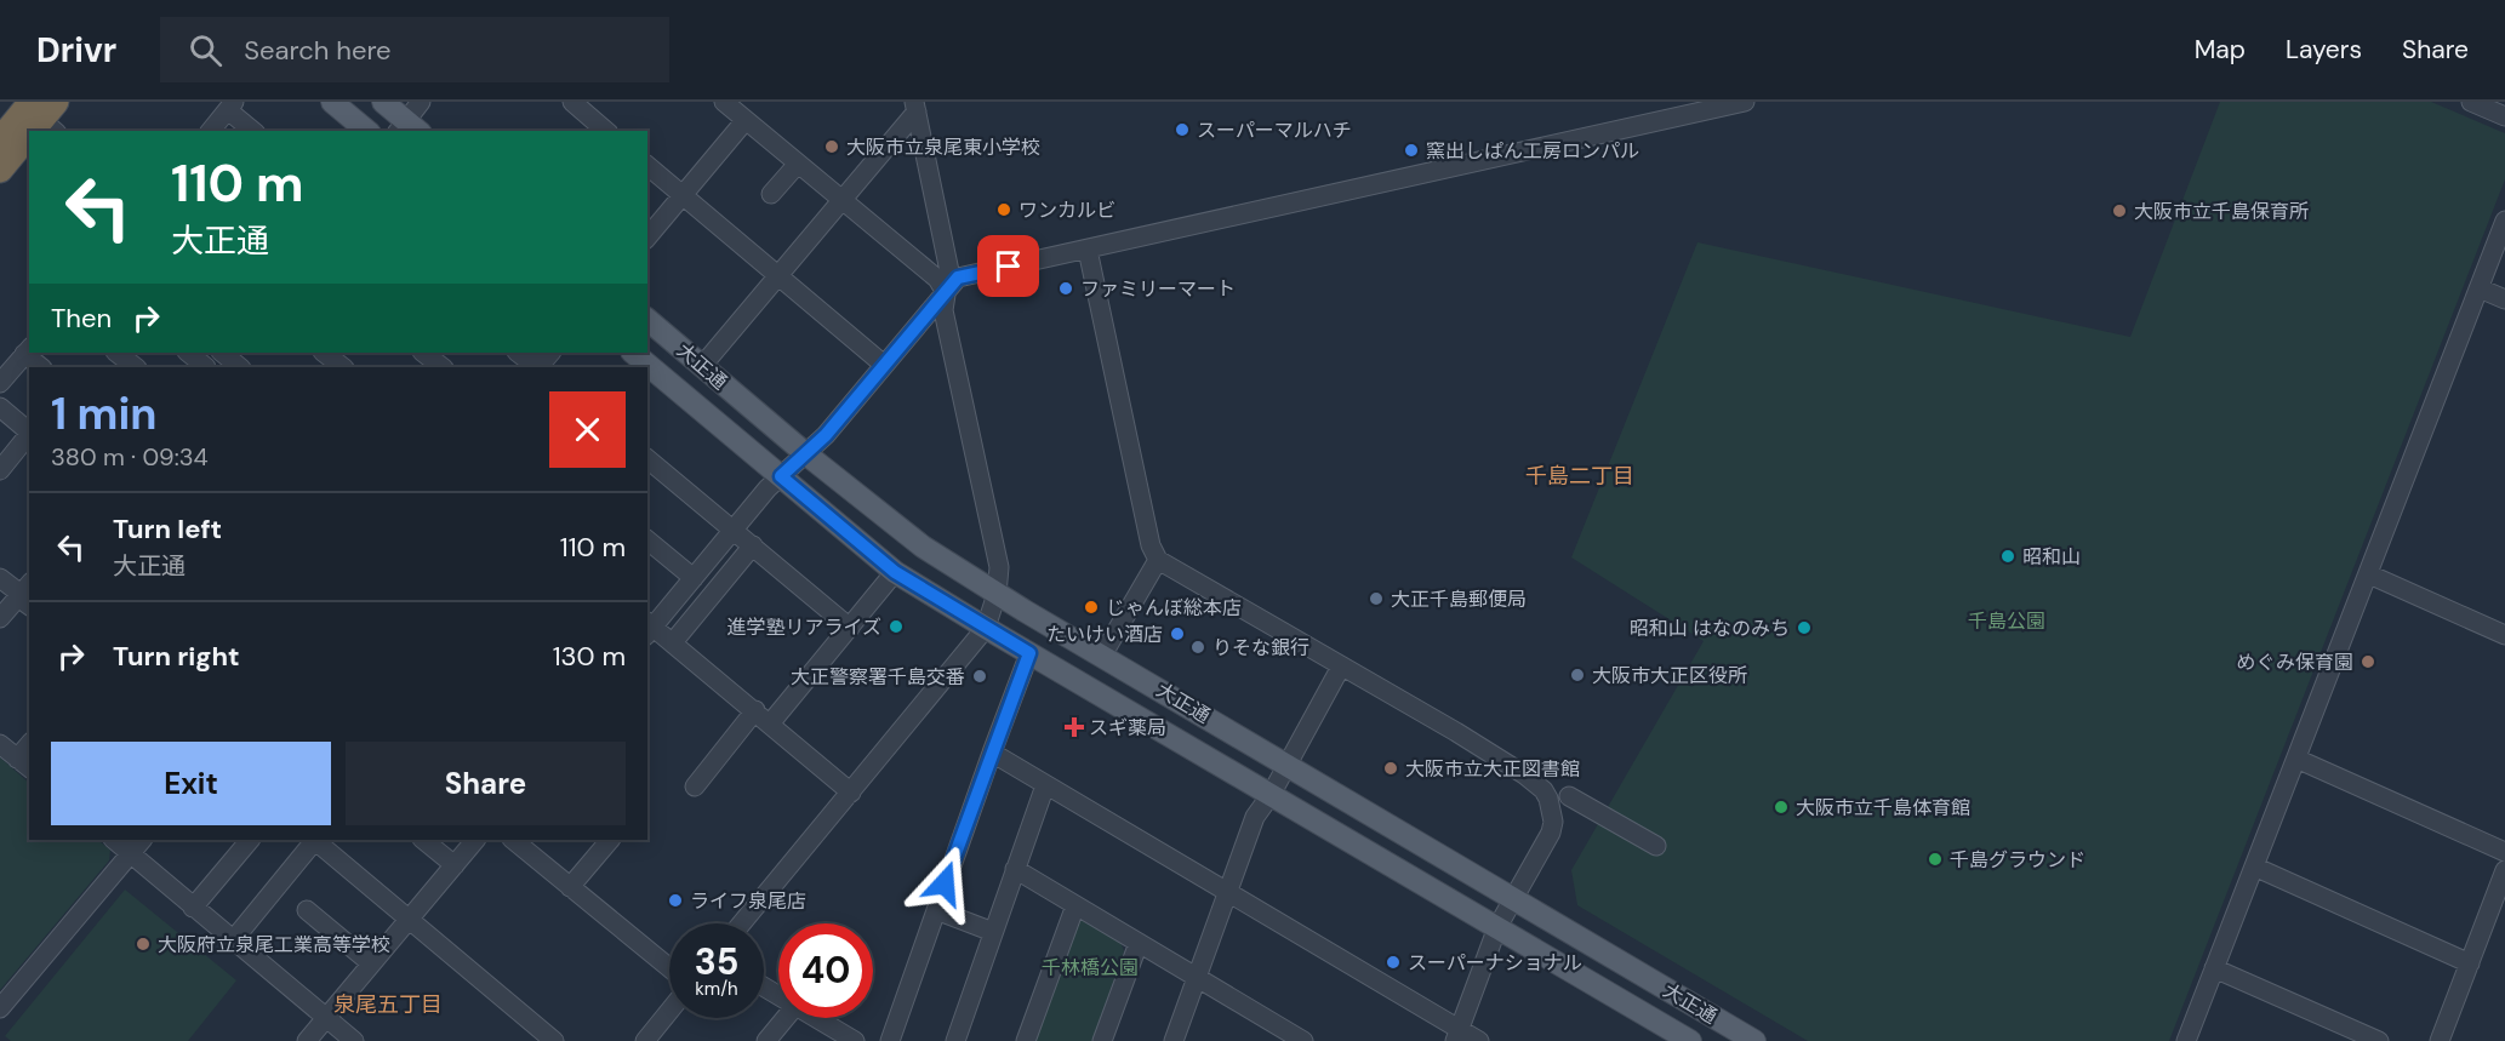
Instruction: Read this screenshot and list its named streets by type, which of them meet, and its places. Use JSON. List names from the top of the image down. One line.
{"streets":{"main road":["大正通"]},"districts":["千島二丁目","泉尾五丁目"],"parks":["千島公園","千林橋公園"],"places":{"other":["スーパーマルハチ","大阪市立泉尾東小学校","窯出しぱん工房ロンパル","ワンカルビ","大阪市立千島保育所","ファミリーマート","昭和山","大正千島郵便局","じゃんぼ総本店","進学塾リアライズ","昭和山 はなのみち","たいけい酒店","りそな銀行","めぐみ保育園","大阪市大正区役所","大正警察署千島交番","大阪市立大正図書館","大阪市立千島体育館","千島グラウンド","ライフ泉尾店","大阪府立泉尾工業高等学校","スーパーナショナル"],"health":["スギ薬局"]},"page":{"header":"Drivr","search":"Search here","nav":["Map","Layers","Share"],"turn":["110 m","大正通"],"then":"Then","heading":["1 min","380 m · 09:34"],"list":[{"name":"Turn left","note":"大正通","value":"110 m"},{"name":"Turn right","value":"130 m"}],"buttons":["Exit","Share"],"speed":"35 km/h","limit":"40"}}
